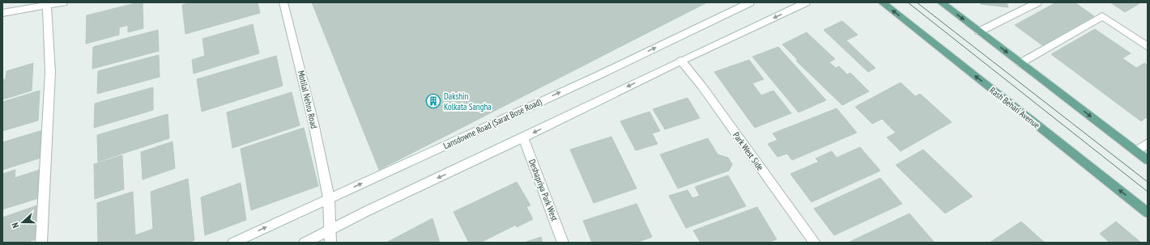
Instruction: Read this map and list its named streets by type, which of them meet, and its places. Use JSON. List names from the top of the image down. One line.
{"streets":{"main road":["Motilal Nehru Road","Rash Behari Avenue","Lansdowne Road (Sarat Bose Road)","Park West Side","Deshapriya Park West"]},"crossings":[["Motilal Nehru Road","Lansdowne Road (Sarat Bose Road)"]],"places":{"building":["Dakshin Kolkata Sangha"]},"north":"left"}
